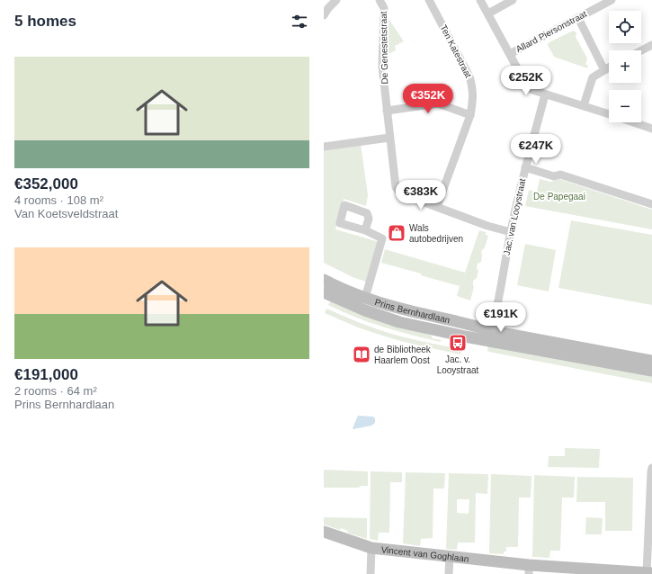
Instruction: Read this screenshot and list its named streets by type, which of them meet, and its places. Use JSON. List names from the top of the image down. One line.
{"streets":{"main road":["Prins Bernhardlaan","Vincent van Goghlaan"],"street":["Allard Piersonstraat","De Genestetstraat","Ten Katestraat","Jac. van Looystraat"]},"crossings":[["De Genestetstraat","Ten Katestraat"],["De Genestetstraat","Jac. van Looystraat"],["Jac. van Looystraat","Prins Bernhardlaan"]],"parks":["De Papegaai"],"places":{"shop":["Wals autobedrijven"],"bus stop":["Jac. v. Looystraat"],"library":["de Bibliotheek Haarlem Oost"]},"page":{"heading":"5 homes","map_buttons":["+","−"],"list":[{"name":"€352,000","note":"4 rooms · 108 m² · Van Koetsveldstraat"},{"name":"€191,000","note":"2 rooms · 64 m² · Prins Bernhardlaan"}],"price":["€252K","€352K","€247K","€383K","€191K"]}}
